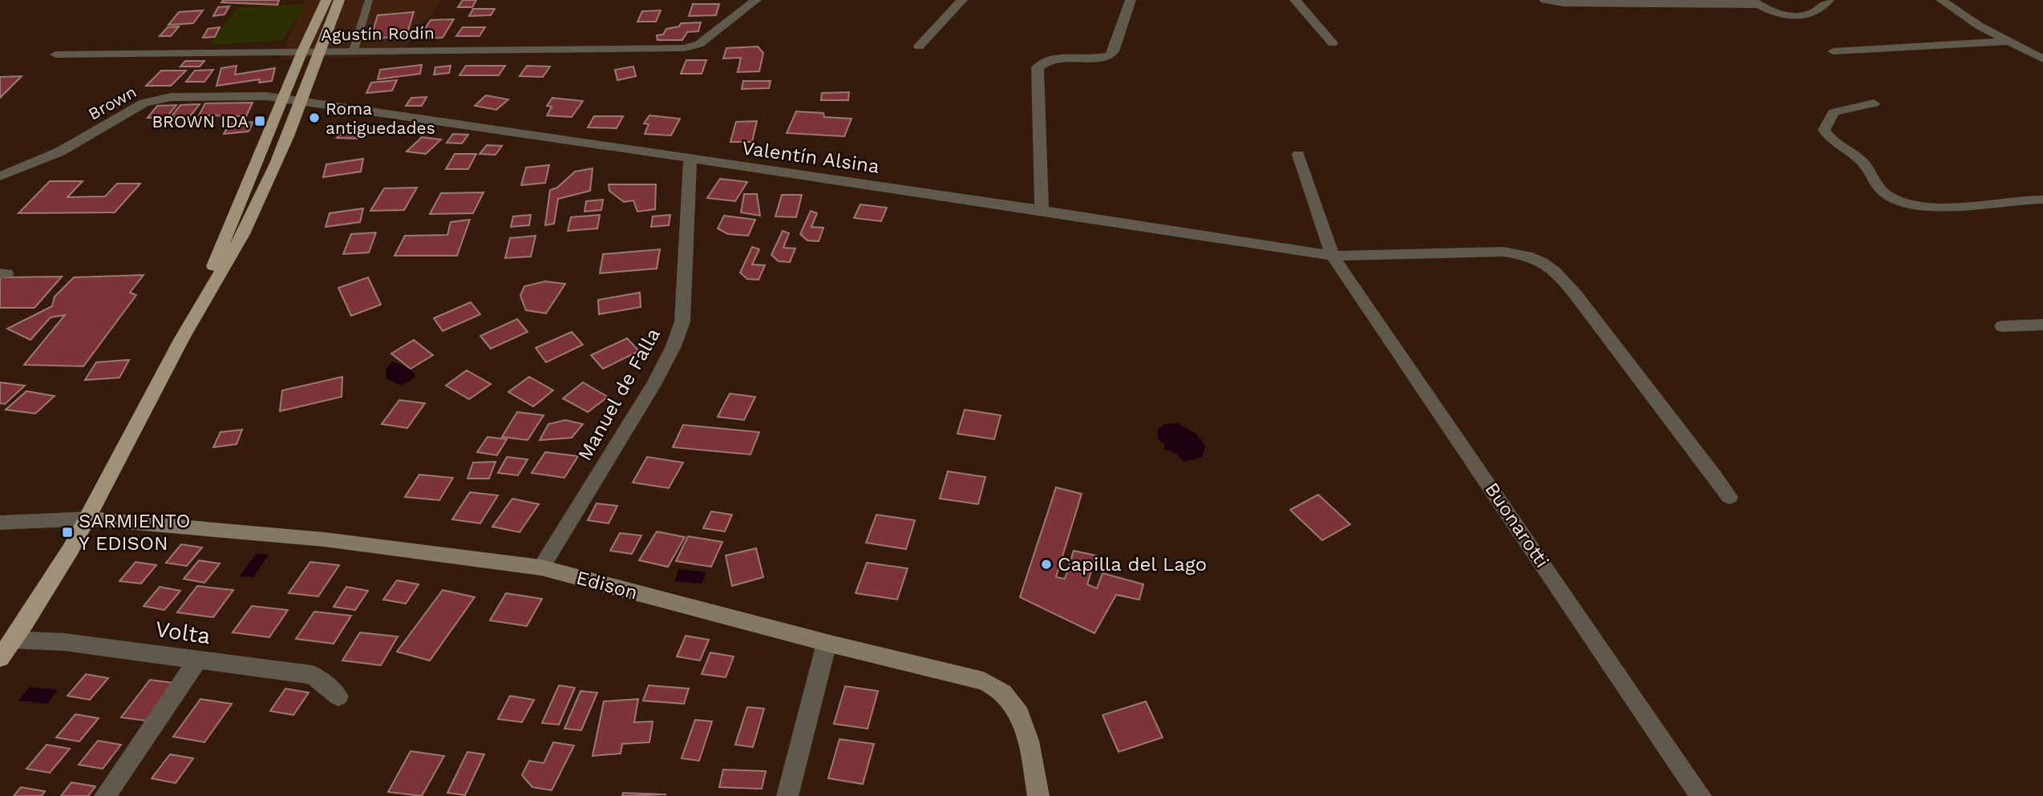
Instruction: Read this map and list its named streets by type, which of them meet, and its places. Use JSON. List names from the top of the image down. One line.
{"streets":{"street":["Agustín Rodín","Brown","Valentín Alsina","Manuel de Falla","Buonarotti","Edison","Volta"]},"crossings":[["Brown","Valentín Alsina"],["Valentín Alsina","Manuel de Falla"],["Valentín Alsina","Buonarotti"],["Manuel de Falla","Edison"]],"places":{"other":["Roma antiguedades","Capilla del Lago"],"transit":["BROWN IDA","SARMIENTO Y EDISON"]}}
